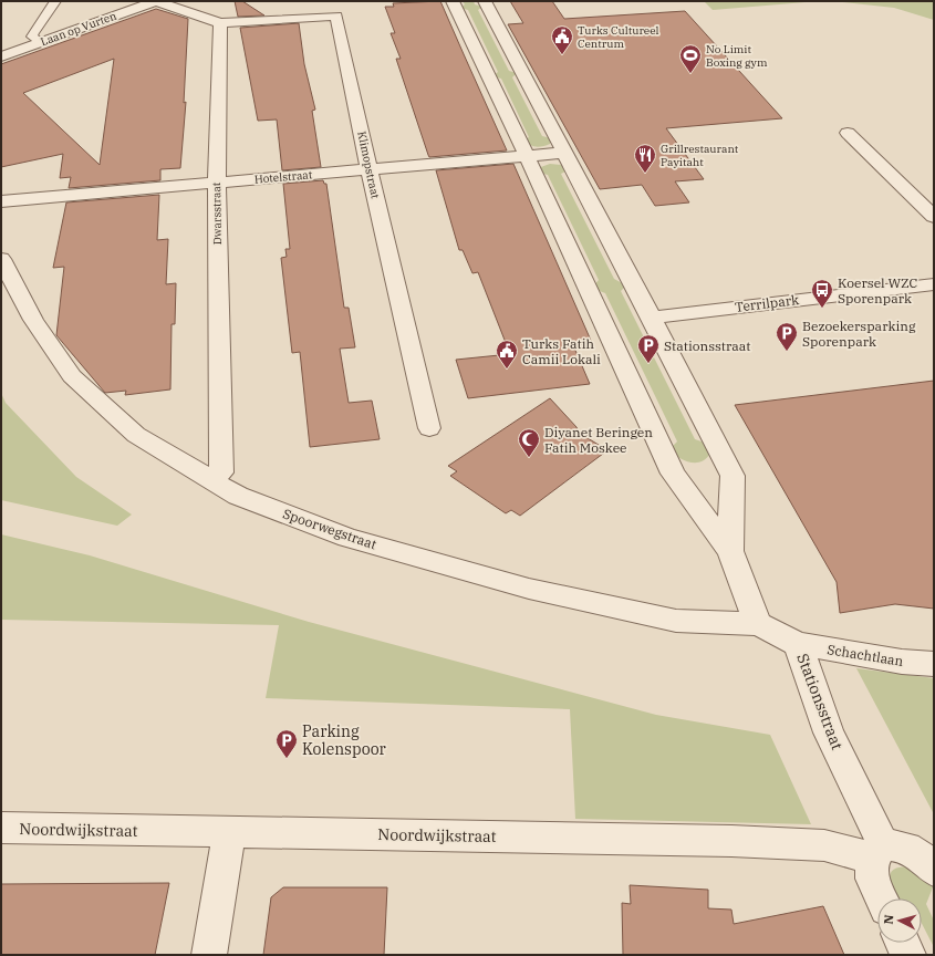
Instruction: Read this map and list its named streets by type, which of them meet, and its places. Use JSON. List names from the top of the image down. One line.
{"streets":{"street":["Laan op Vurten","Klimopstraat","Hotelstraat","Dwarsstraat","Terrilpark","Spoorwegstraat","Schachtlaan","Stationsstraat","Noordwijkstraat"]},"crossings":[["Klimopstraat","Hotelstraat"],["Klimopstraat","Dwarsstraat"],["Hotelstraat","Dwarsstraat"],["Spoorwegstraat","Stationsstraat"],["Schachtlaan","Stationsstraat"],["Stationsstraat","Noordwijkstraat"]],"places":{"public building":["Turks Cultureel Centrum","Turks Fatih Camii Lokali"],"sports":["No Limit Boxing gym"],"restaurant":["Grillrestaurant Payitaht"],"bus stop":["Koersel WZC Sporenpark"],"parking":["Bezoekersparking Sporenpark","Stationsstraat","Parking Kolenspoor"],"mosque":["Diyanet Beringen Fatih Moskee"]},"north":"left"}
